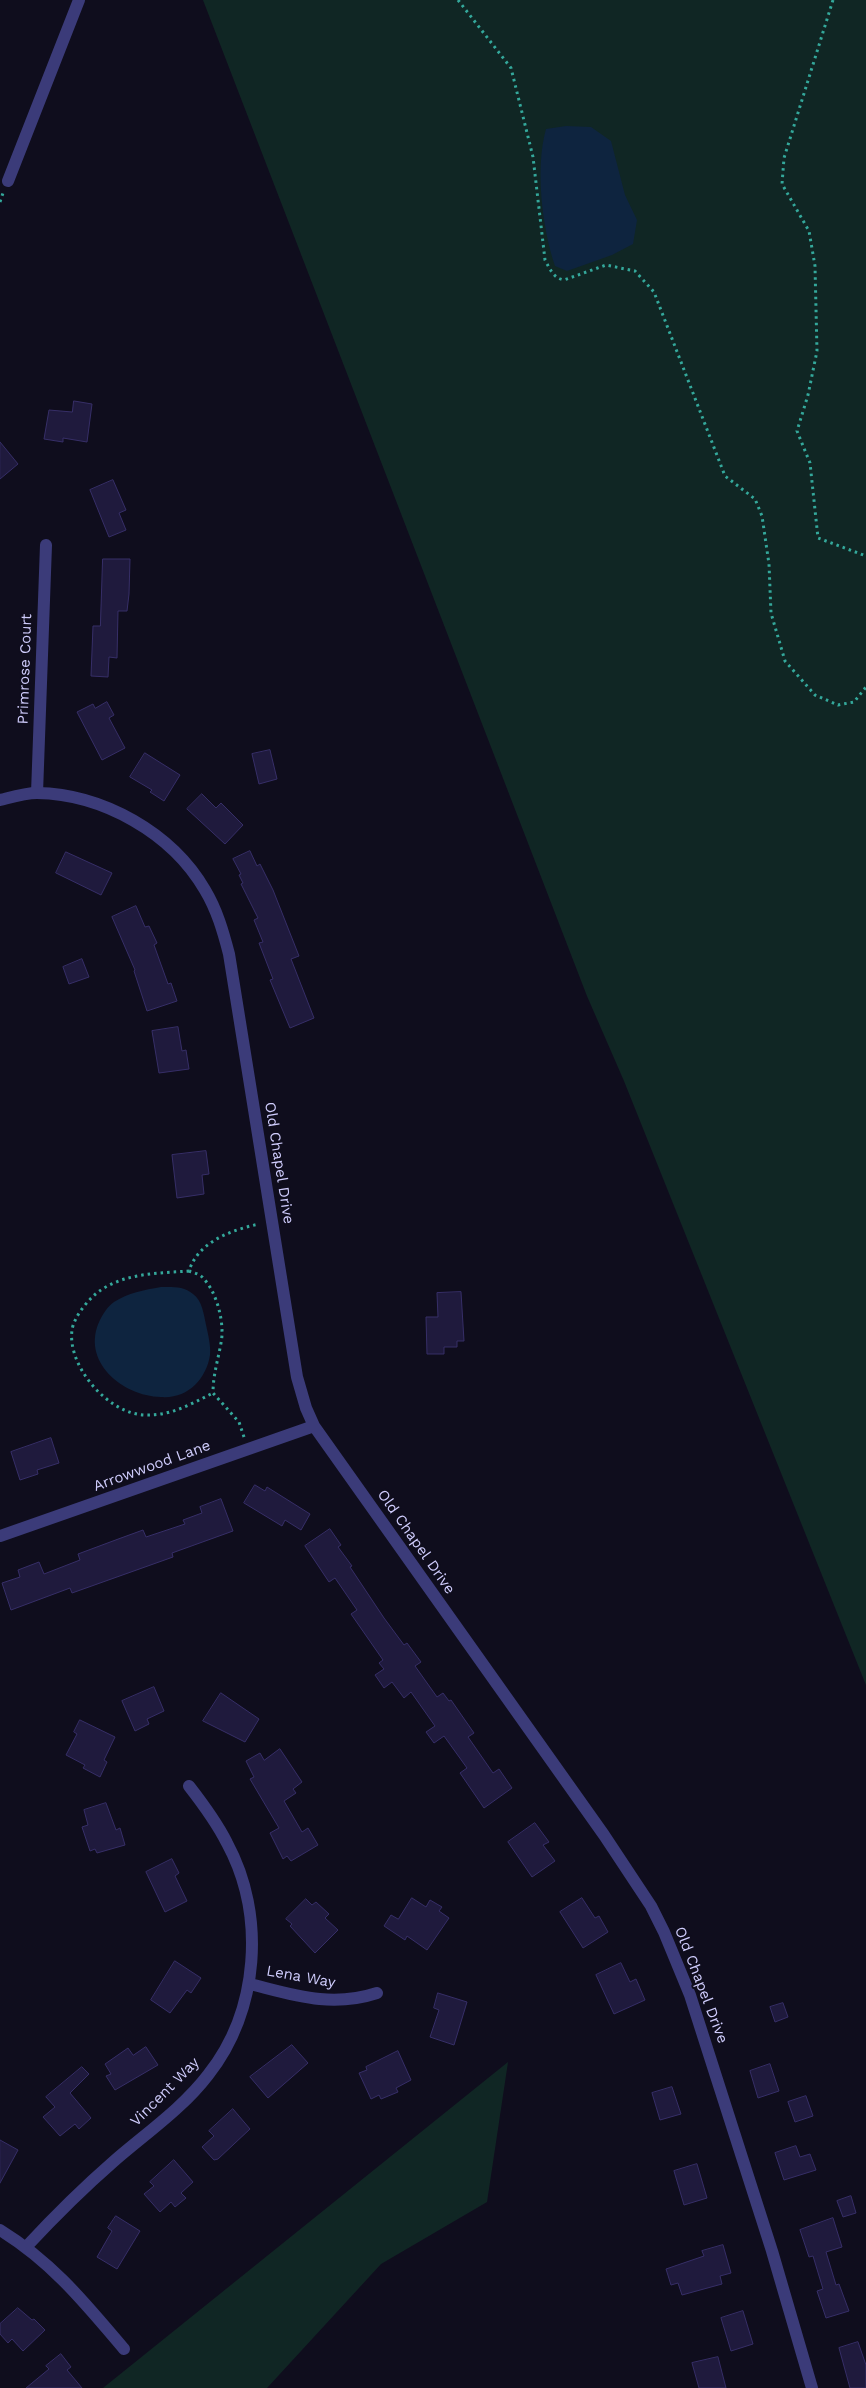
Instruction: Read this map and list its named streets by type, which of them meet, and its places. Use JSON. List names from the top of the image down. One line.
{"streets":{"street":["Primrose Court","Old Chapel Drive","Arrowwood Lane","Lena Way","Vincent Way"]},"crossings":[["Primrose Court","Old Chapel Drive"],["Old Chapel Drive","Arrowwood Lane"],["Lena Way","Vincent Way"]]}
